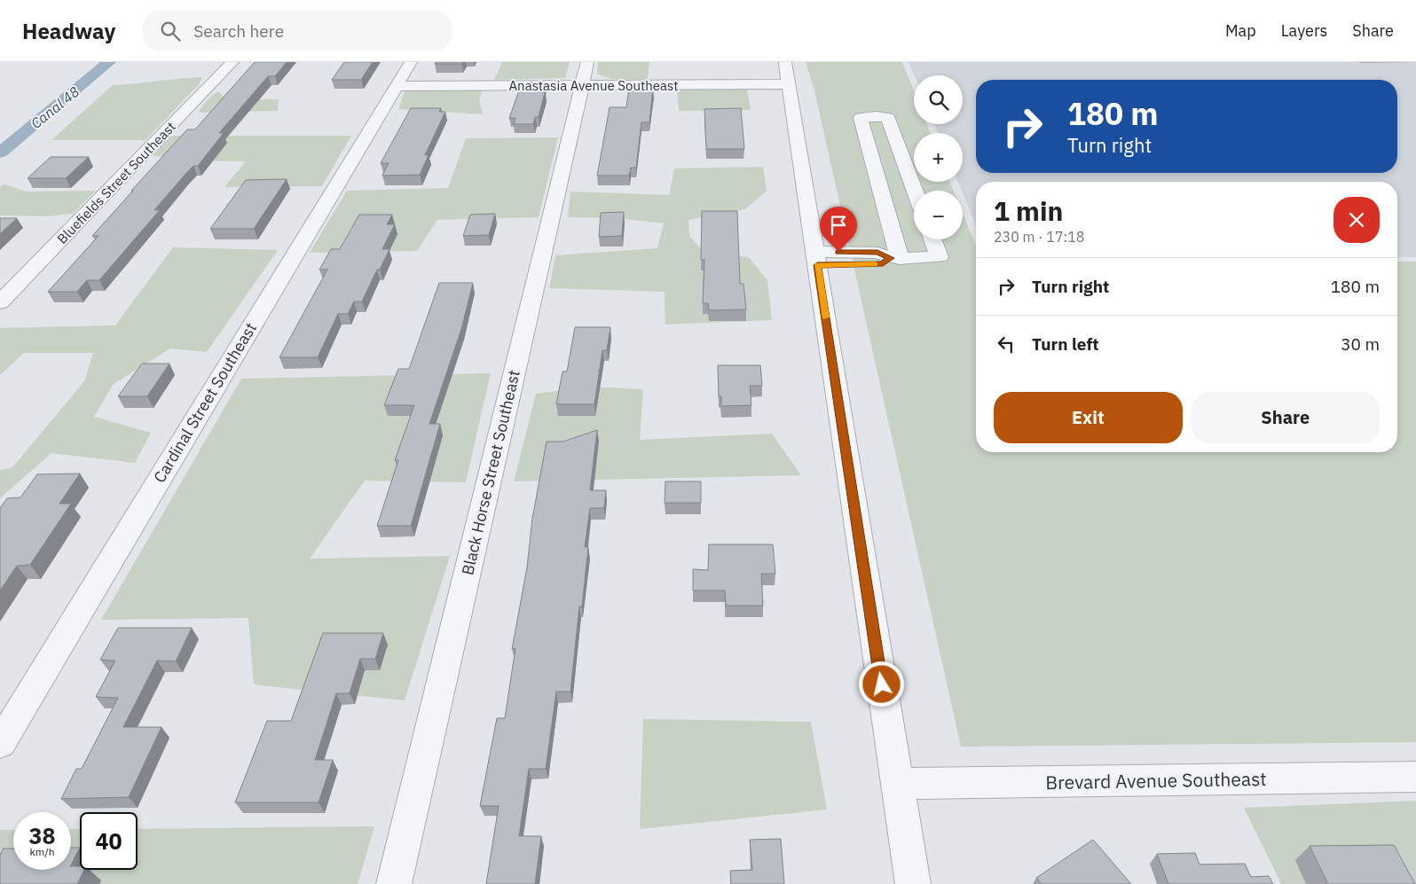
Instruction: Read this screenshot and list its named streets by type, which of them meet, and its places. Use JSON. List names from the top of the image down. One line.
{"streets":{"street":["Anastasia Avenue Southeast","Bluefields Street Southeast","Cardinal Street Southeast","Black Horse Street Southeast","Brevard Avenue Southeast"]},"crossings":[["Anastasia Avenue Southeast","Cardinal Street Southeast"],["Anastasia Avenue Southeast","Black Horse Street Southeast"]],"water":["Canal 48"],"page":{"header":"Headway","search":"Search here","nav":["Map","Layers","Share"],"map_buttons":["+","−"],"turn":["180 m","Turn right"],"heading":["1 min","230 m · 17:18"],"list":[{"name":"Turn right","value":"180 m"},{"name":"Turn left","value":"30 m"}],"buttons":["Exit","Share"],"speed":"38 km/h","limit":"40"}}
